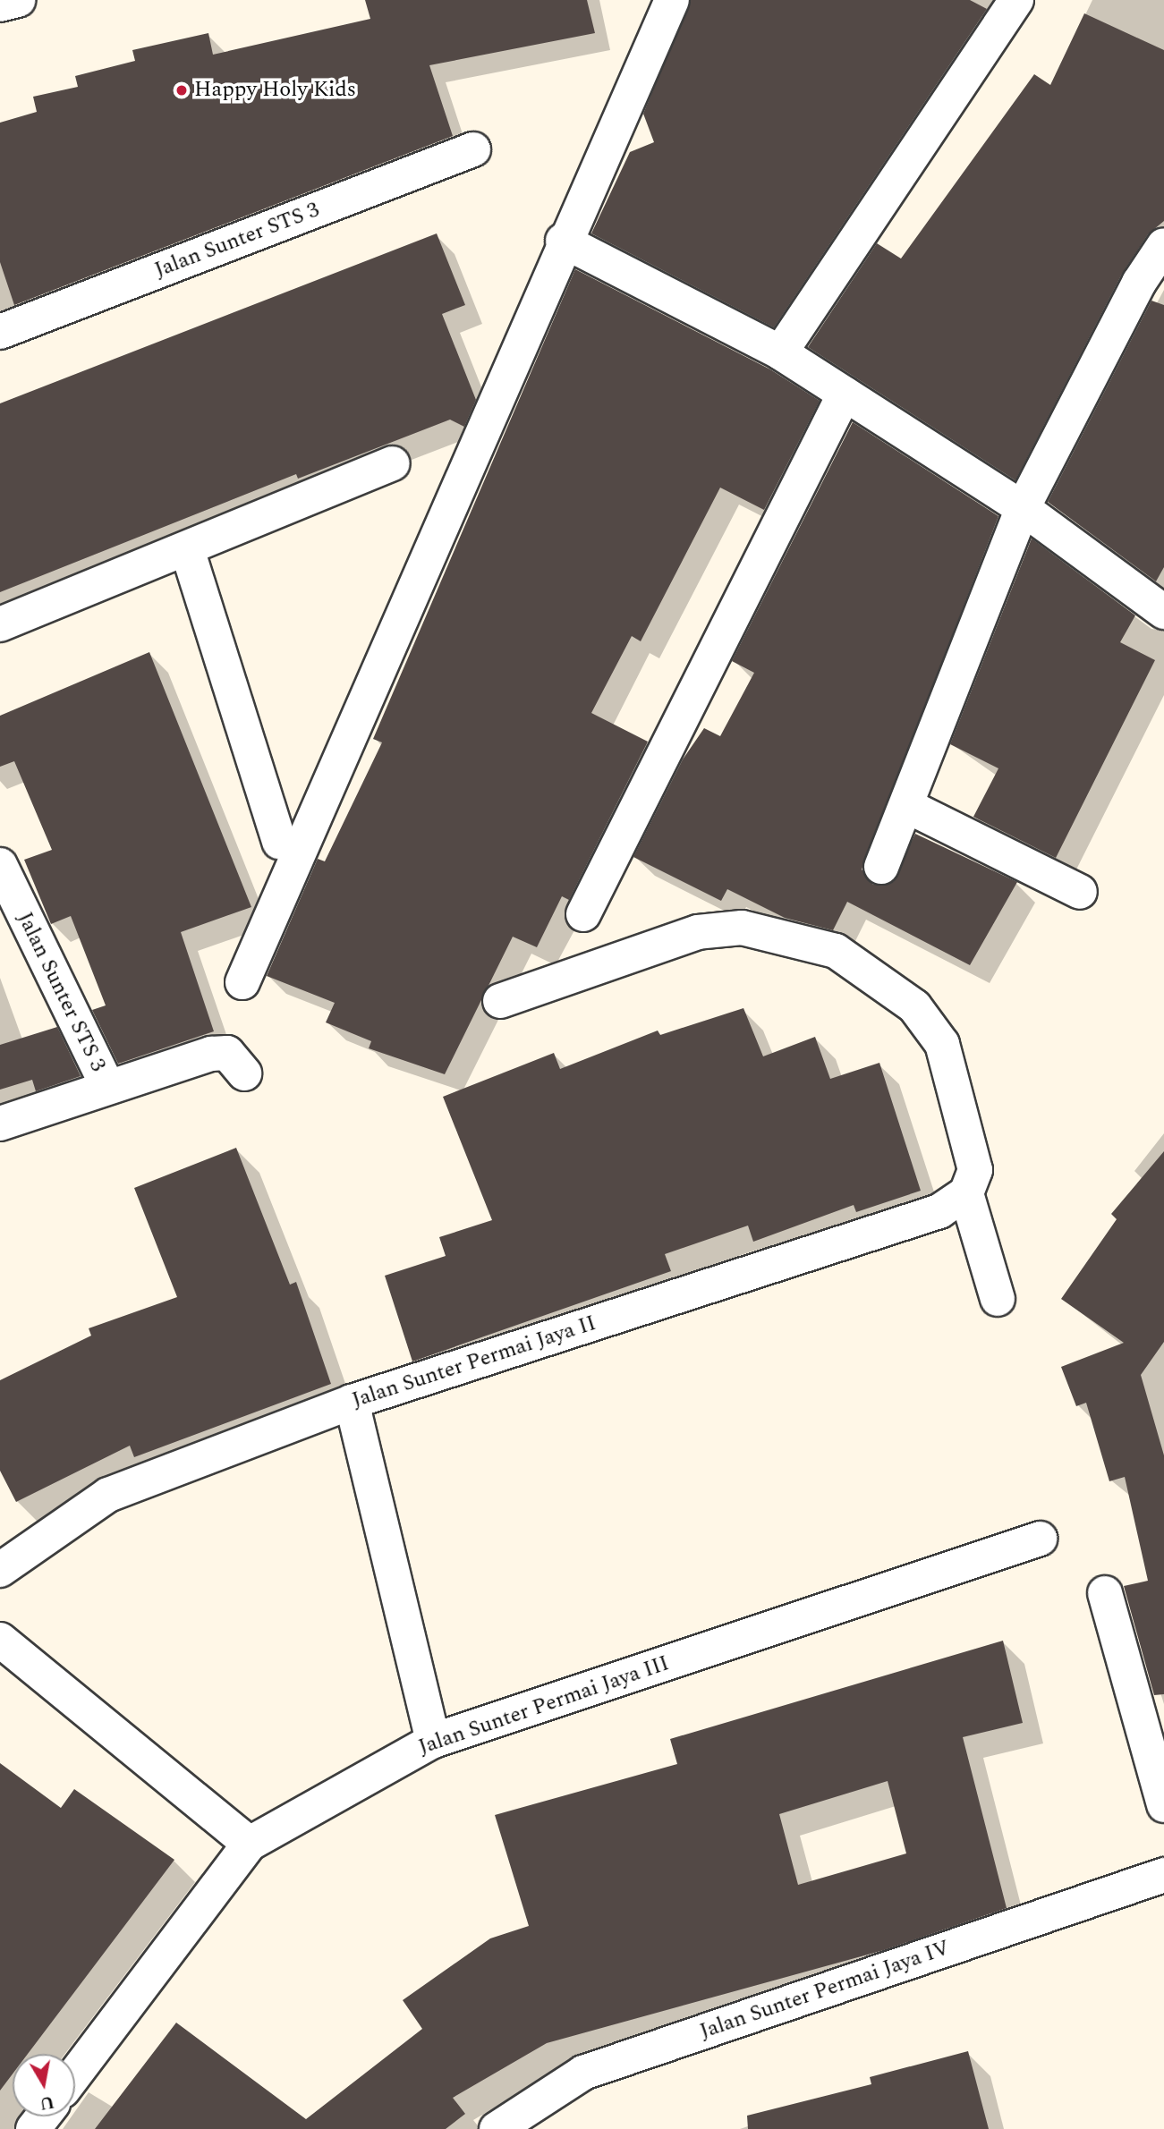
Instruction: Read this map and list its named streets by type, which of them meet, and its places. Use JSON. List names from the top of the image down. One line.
{"streets":{"street":["Jalan Sunter STS 3","Jalan Sunter Permai Jaya II","Jalan Sunter Permai Jaya III","Jalan Sunter Permai Jaya IV"]},"places":["Happy Holy Kids"],"north":"bottom"}
